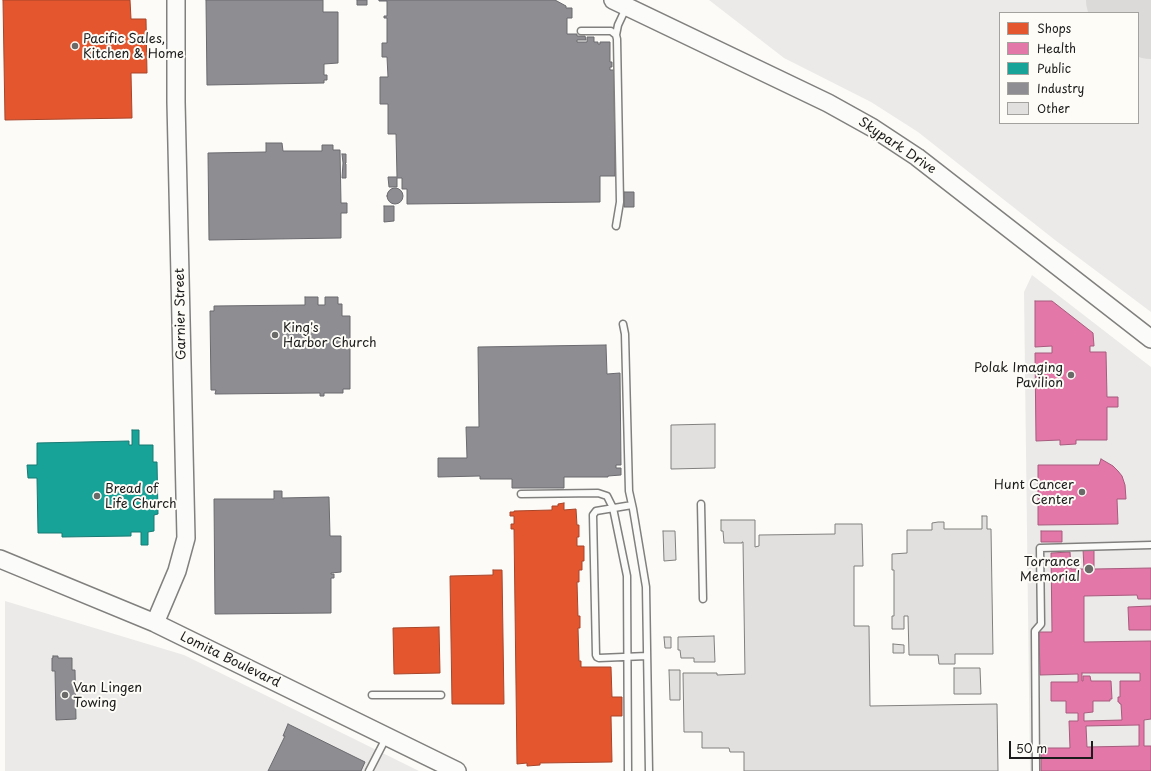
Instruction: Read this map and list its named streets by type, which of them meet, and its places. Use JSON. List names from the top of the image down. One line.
{"streets":{"main road":["Skypark Drive","Garnier Street","Lomita Boulevard"]},"crossings":[["Garnier Street","Lomita Boulevard"]],"places":["Pacific Sales, Kitchen & Home","King's Harbor Church","Polak Imaging Pavilion","Hunt Cancer Center","Bread of Life Church","Torrance Memorial","Van Lingen Towing"],"legend":["Shops","Health","Public","Industry","Other"],"scale_bar":"50 m"}
